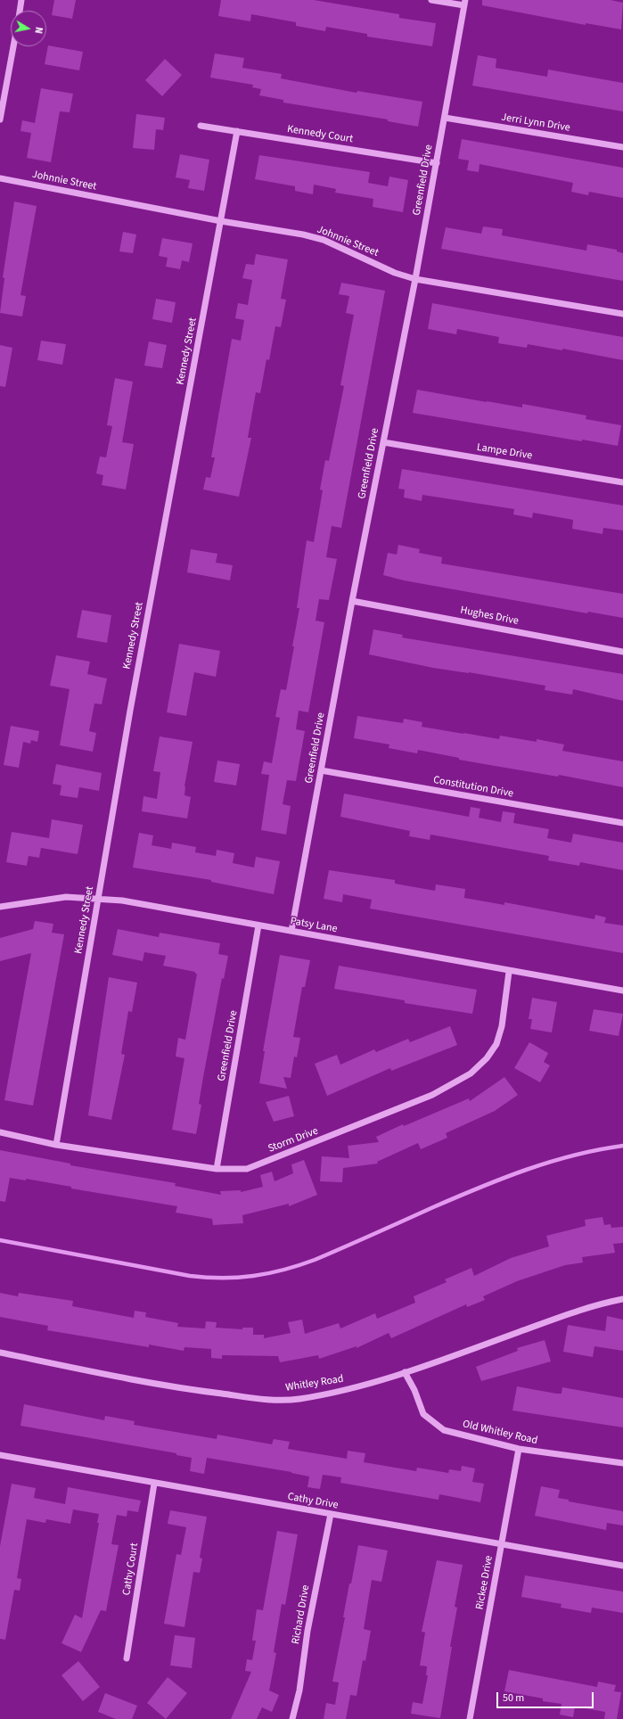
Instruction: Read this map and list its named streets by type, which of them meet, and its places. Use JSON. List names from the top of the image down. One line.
{"streets":{"street":["Jerri Lynn Drive","Kennedy Court","Greenfield Drive","Johnnie Street","Kennedy Street","Lampe Drive","Hughes Drive","Constitution Drive","Patsy Lane","Storm Drive","Whitley Road","Old Whitley Road","Cathy Drive","Cathy Court","Rickee Drive","Richard Drive"]},"crossings":[["Jerri Lynn Drive","Greenfield Drive"],["Kennedy Court","Greenfield Drive"],["Kennedy Court","Kennedy Street"],["Greenfield Drive","Johnnie Street"],["Greenfield Drive","Lampe Drive"],["Greenfield Drive","Hughes Drive"],["Greenfield Drive","Constitution Drive"],["Greenfield Drive","Patsy Lane"],["Greenfield Drive","Storm Drive"],["Johnnie Street","Kennedy Street"],["Kennedy Street","Patsy Lane"],["Kennedy Street","Storm Drive"],["Patsy Lane","Storm Drive"],["Whitley Road","Old Whitley Road"],["Old Whitley Road","Rickee Drive"],["Cathy Drive","Cathy Court"],["Cathy Drive","Rickee Drive"],["Cathy Drive","Richard Drive"]],"scale_bar":"50 m","north":"right"}
